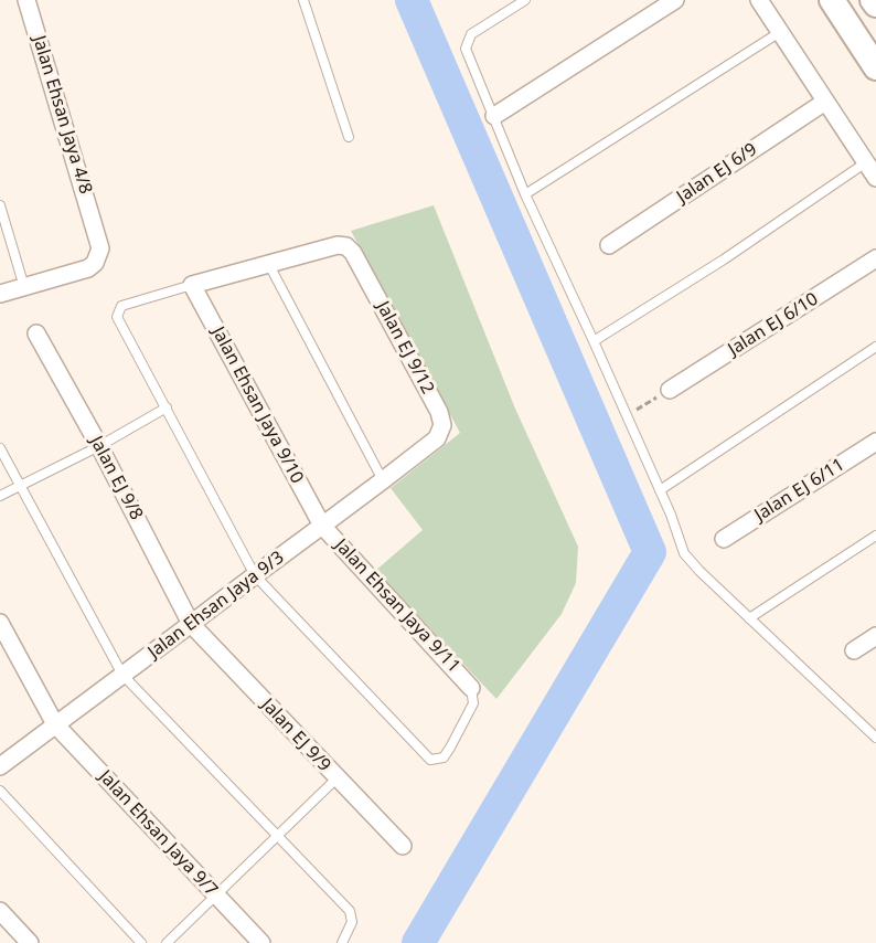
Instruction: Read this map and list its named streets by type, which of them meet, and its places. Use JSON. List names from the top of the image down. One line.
{"streets":{"street":["Jalan Ehsan Jaya 4/8","Jalan EJ 6/9","Jalan EJ 6/10","Jalan EJ 9/12","Jalan Ehsan Jaya 9/10","Jalan EJ 9/8","Jalan EJ 6/11","Jalan Ehsan Jaya 9/3","Jalan Ehsan Jaya 9/11","Jalan EJ 9/9","Jalan Ehsan Jaya 9/7"]},"crossings":[["Jalan EJ 9/12","Jalan Ehsan Jaya 9/3"],["Jalan Ehsan Jaya 9/10","Jalan Ehsan Jaya 9/3"],["Jalan Ehsan Jaya 9/10","Jalan Ehsan Jaya 9/11"],["Jalan EJ 9/8","Jalan Ehsan Jaya 9/3"],["Jalan EJ 9/8","Jalan EJ 9/9"],["Jalan Ehsan Jaya 9/3","Jalan Ehsan Jaya 9/11"],["Jalan Ehsan Jaya 9/3","Jalan EJ 9/9"],["Jalan Ehsan Jaya 9/3","Jalan Ehsan Jaya 9/7"]]}
